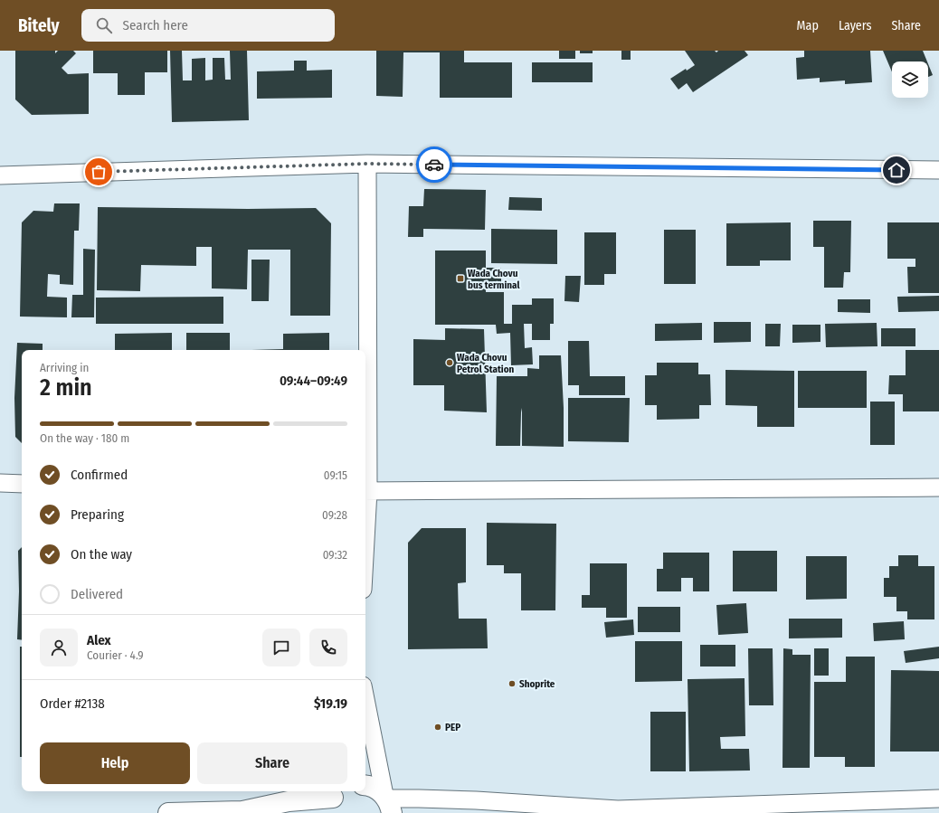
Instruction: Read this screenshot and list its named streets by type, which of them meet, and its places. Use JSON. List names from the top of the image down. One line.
{"places":{"transit":["Wada Chovu bus terminal"],"other":["Wada Chovu Petrol Station","Shoprite","PEP"]},"page":{"header":"Bitely","search":"Search here","nav":["Map","Layers","Share"],"heading":["2 min","Arriving in","09:44–09:49"],"panel":["Alex","Courier · 4.9","Order #2138","$19.19"],"bar":"On the way · 180 m","list":[["Confirmed","09:15"],["Preparing","09:28"],["On the way","09:32"],"Delivered"],"buttons":["Help","Share"]}}
